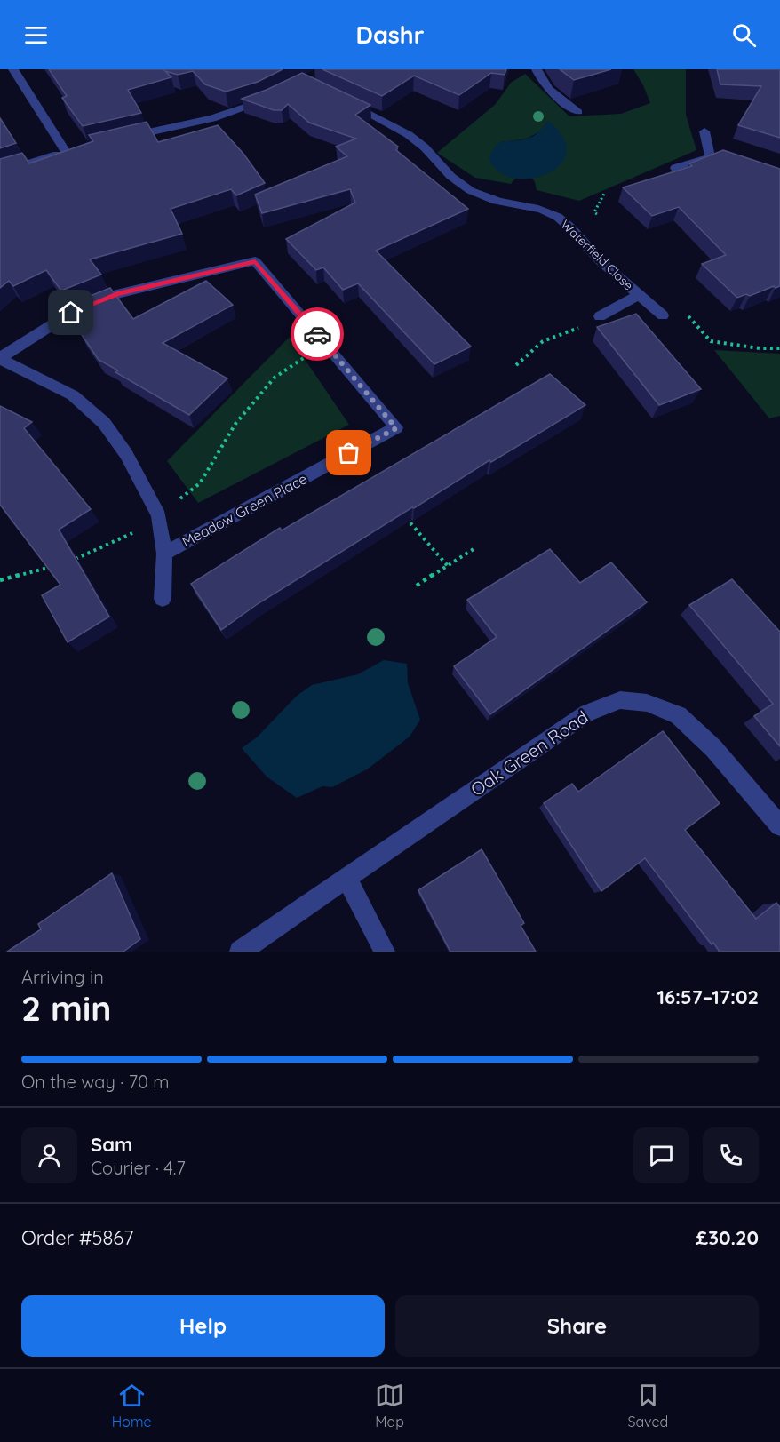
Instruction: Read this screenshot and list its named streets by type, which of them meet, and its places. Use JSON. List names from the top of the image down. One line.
{"streets":{"street":["Waterfield Close","Meadow Green Place","Oak Green Road"]},"page":{"header":"Dashr","heading":["2 min","Arriving in","16:57–17:02"],"panel":["Sam","Courier · 4.7","Order #5867","£30.20"],"bar":"On the way · 70 m","buttons":["Help","Share"],"tabs":["Home","Map","Saved"]}}
